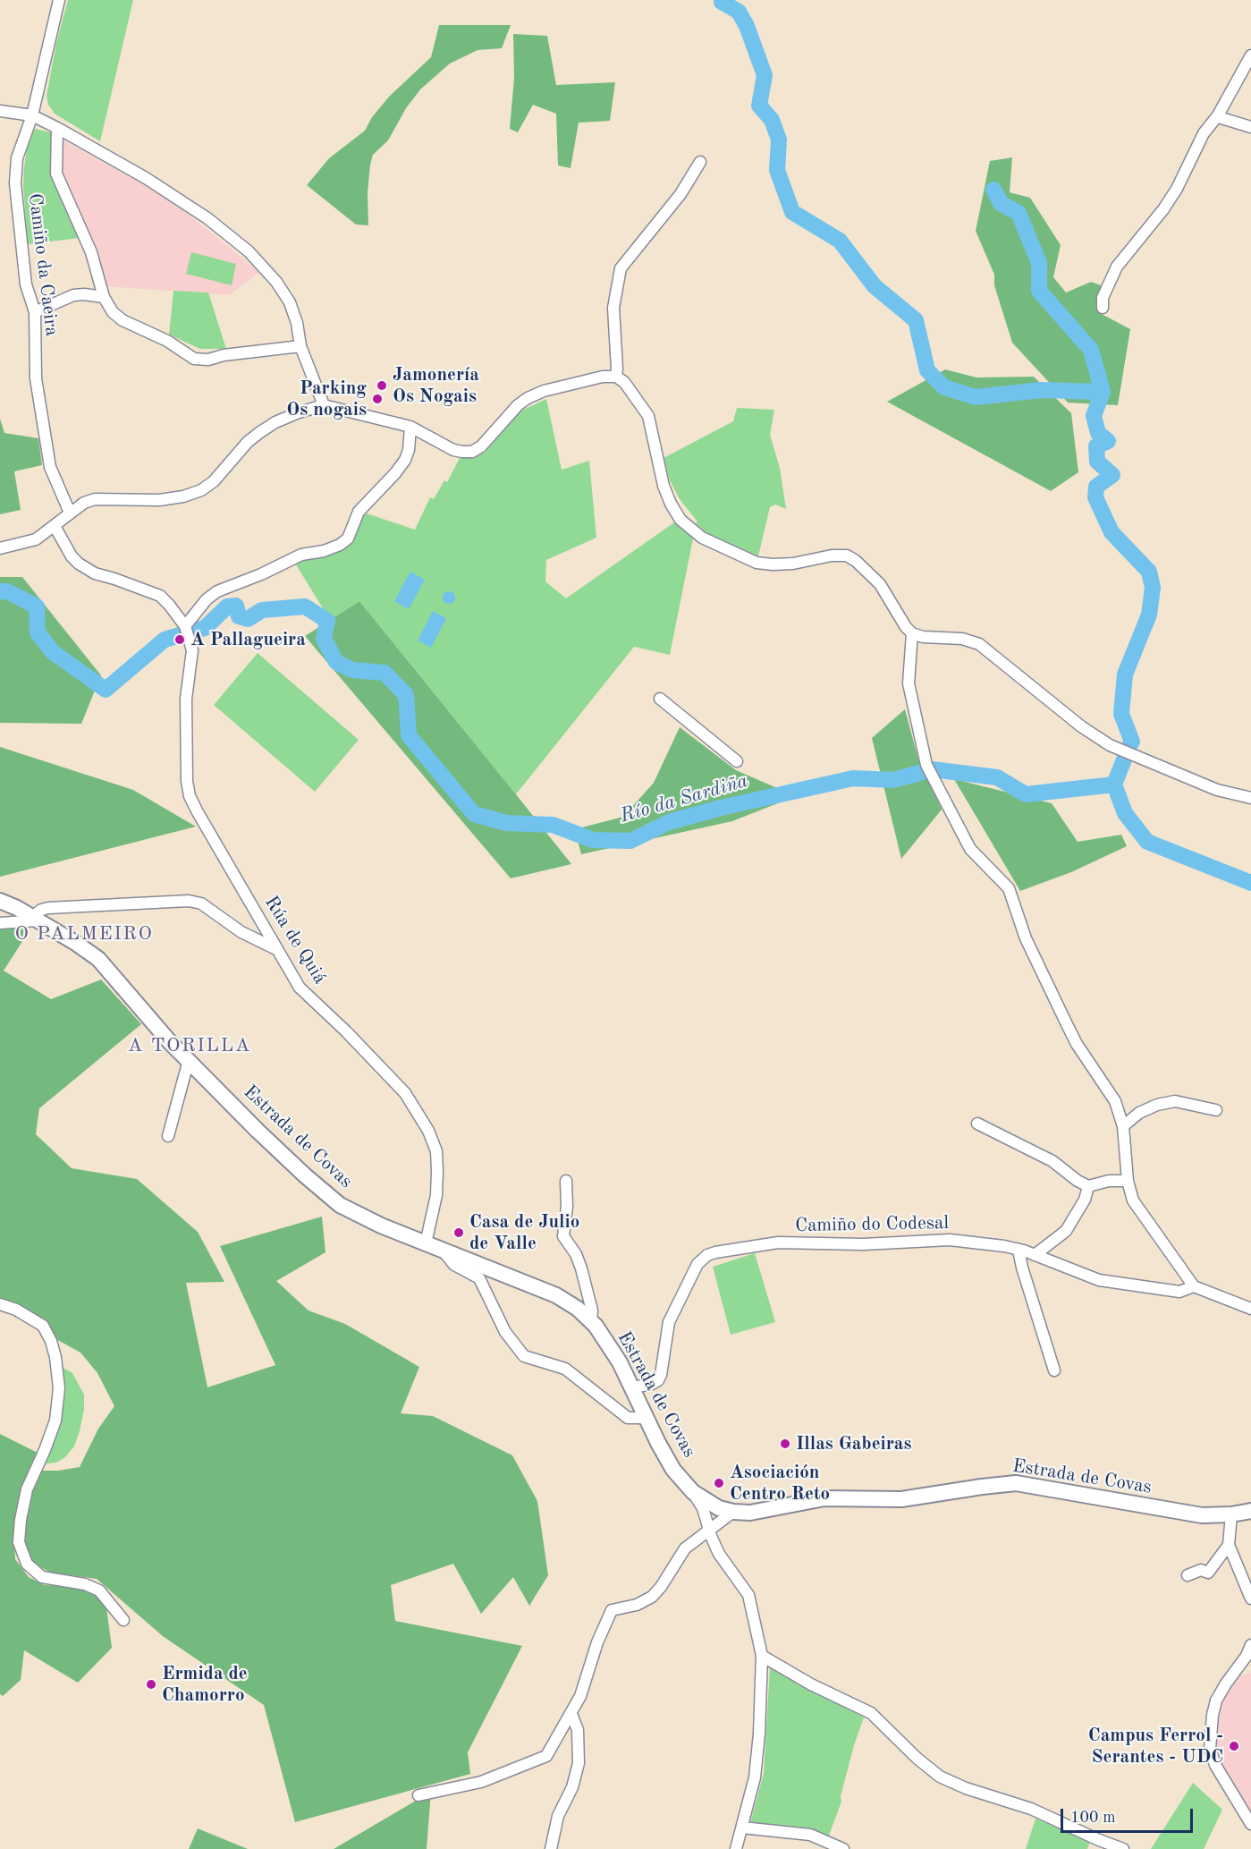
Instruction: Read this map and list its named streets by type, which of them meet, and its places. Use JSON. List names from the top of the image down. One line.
{"streets":{"main road":["Estrada de Covas"],"street":["Camiño da Caeira","Rúa de Quiá","Camiño do Codesal"]},"crossings":[["Rúa de Quiá","Estrada de Covas"],["Estrada de Covas","Camiño do Codesal"]],"districts":["O PALMEIRO","A TORILLA"],"water":["Río da Sardiña"],"places":["Jamonería Os Nogais","Parking Os nogais","A Pallagueira","Casa de Julio de Valle","Illas Gabeiras","Asociación Centro Reto","Ermida de Chamorro","Campus Ferrol - Serantes - UDC"],"scale_bar":"100 m"}
